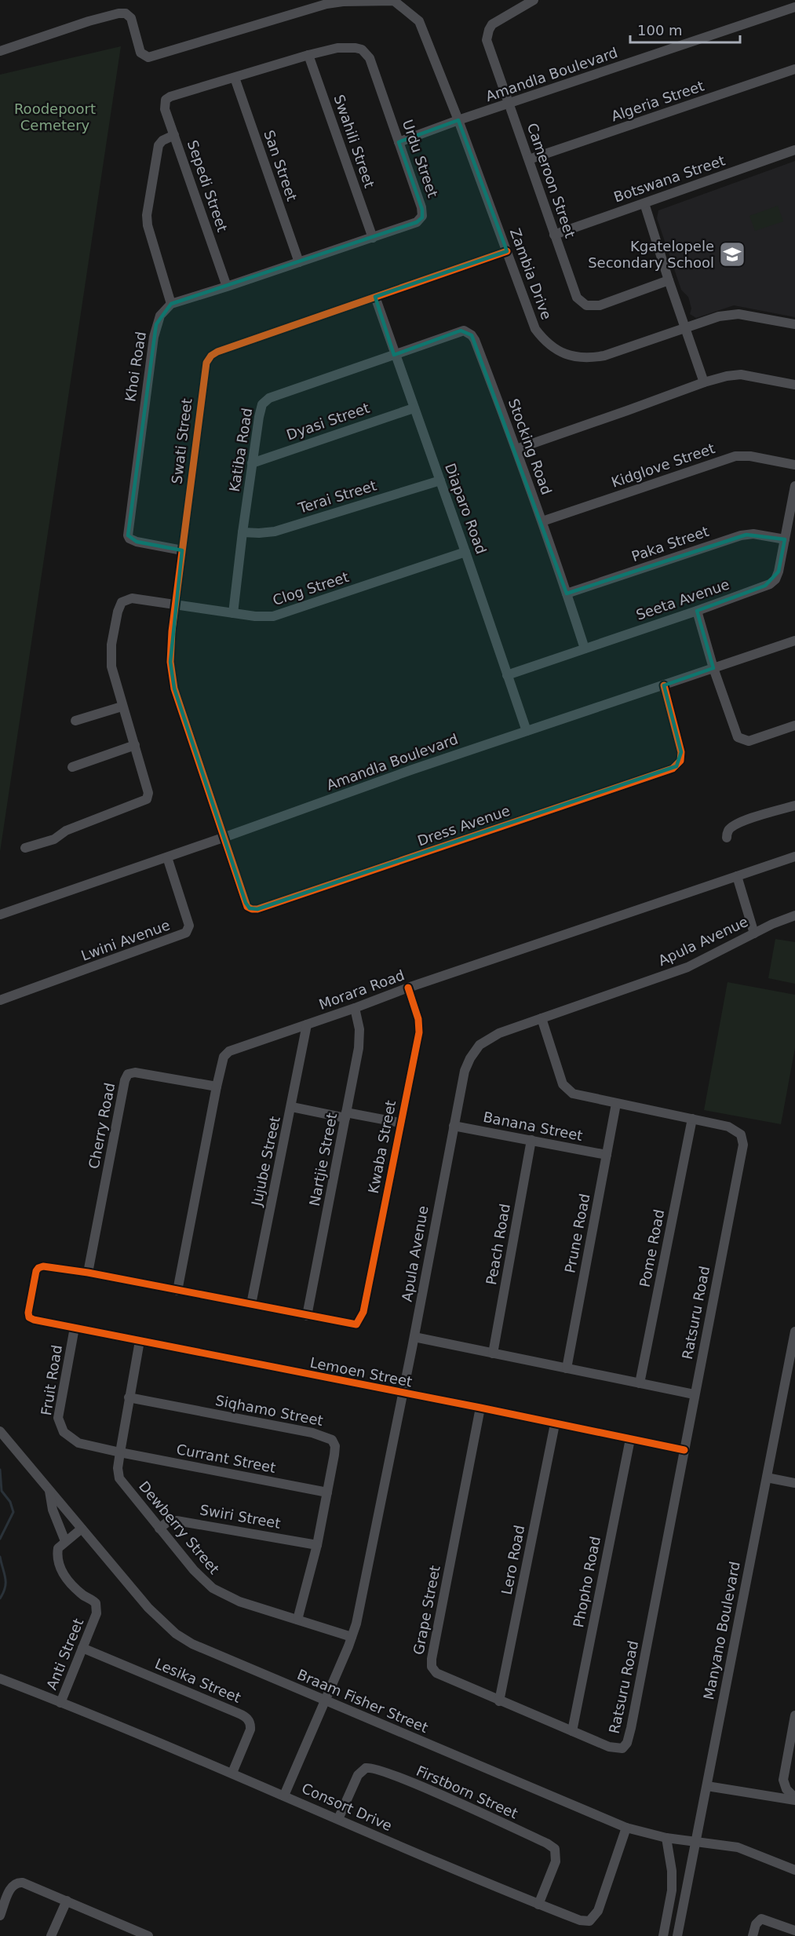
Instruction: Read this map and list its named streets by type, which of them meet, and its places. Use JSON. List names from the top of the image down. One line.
{"streets":{"street":["Amandla Boulevard","Algeria Street","Swahili Street","Urdu Street","San Street","Botswana Street","Cameroon Street","Sepedi Street","Zambia Drive","Khoi Road","Dyasi Street","Swati Street","Stocking Road","Katiba Road","Kidglove Street","Terai Street","Diaparo Road","Paka Street","Clog Street","Seeta Avenue","Dress Avenue","Lwini Avenue","Apula Avenue","Morara Road","Cherry Road","Banana Street","Kwaba Street","Nartjie Street","Jujube Street","Prune Road","Peach Road","Pome Road","Ratsuru Road","Lemoen Street","Fruit Road","Siqhamo Street","Currant Street","Swiri Street","Dewberry Street","Lero Road","Phopho Road","Grape Street","Manyano Boulevard","Anti Street","Lesika Street","Braam Fisher Street","Firstborn Street","Consort Drive"]},"crossings":[["Amandla Boulevard","Urdu Street"],["Amandla Boulevard","Cameroon Street"],["Amandla Boulevard","Zambia Drive"],["Amandla Boulevard","Swati Street"],["Amandla Boulevard","Diaparo Road"],["Amandla Boulevard","Dress Avenue"],["Amandla Boulevard","Lwini Avenue"],["Algeria Street","Cameroon Street"],["Swahili Street","Urdu Street"],["Urdu Street","San Street"],["Urdu Street","Sepedi Street"],["Urdu Street","Khoi Road"],["Botswana Street","Cameroon Street"],["Zambia Drive","Swati Street"],["Khoi Road","Swati Street"],["Dyasi Street","Katiba Road"],["Dyasi Street","Diaparo Road"],["Swati Street","Diaparo Road"],["Swati Street","Clog Street"],["Swati Street","Dress Avenue"],["Stocking Road","Katiba Road"],["Stocking Road","Kidglove Street"],["Stocking Road","Diaparo Road"],["Stocking Road","Paka Street"],["Stocking Road","Seeta Avenue"],["Katiba Road","Terai Street"],["Katiba Road","Diaparo Road"],["Katiba Road","Clog Street"],["Terai Street","Diaparo Road"],["Diaparo Road","Clog Street"],["Diaparo Road","Seeta Avenue"],["Paka Street","Seeta Avenue"],["Apula Avenue","Banana Street"],["Apula Avenue","Ratsuru Road"],["Apula Avenue","Lemoen Street"],["Apula Avenue","Dewberry Street"],["Apula Avenue","Braam Fisher Street"],["Apula Avenue","Consort Drive"],["Morara Road","Cherry Road"],["Morara Road","Kwaba Street"],["Morara Road","Nartjie Street"],["Morara Road","Jujube Street"],["Cherry Road","Lemoen Street"],["Banana Street","Prune Road"],["Banana Street","Peach Road"],["Kwaba Street","Nartjie Street"],["Prune Road","Ratsuru Road"],["Pome Road","Ratsuru Road"],["Ratsuru Road","Lemoen Street"],["Ratsuru Road","Grape Street"],["Lemoen Street","Fruit Road"],["Lemoen Street","Dewberry Street"],["Lemoen Street","Lero Road"],["Lemoen Street","Phopho Road"],["Lemoen Street","Grape Street"],["Fruit Road","Currant Street"],["Fruit Road","Dewberry Street"],["Siqhamo Street","Currant Street"],["Siqhamo Street","Swiri Street"],["Siqhamo Street","Dewberry Street"],["Currant Street","Dewberry Street"],["Swiri Street","Dewberry Street"],["Lero Road","Grape Street"],["Phopho Road","Grape Street"],["Manyano Boulevard","Braam Fisher Street"],["Anti Street","Lesika Street"],["Anti Street","Consort Drive"],["Lesika Street","Consort Drive"],["Braam Fisher Street","Consort Drive"],["Firstborn Street","Consort Drive"]],"parks":["Roodepoort Cemetery"],"places":{"school or university":["Kgatelopele Secondary School"]},"scale_bar":"100 m"}
